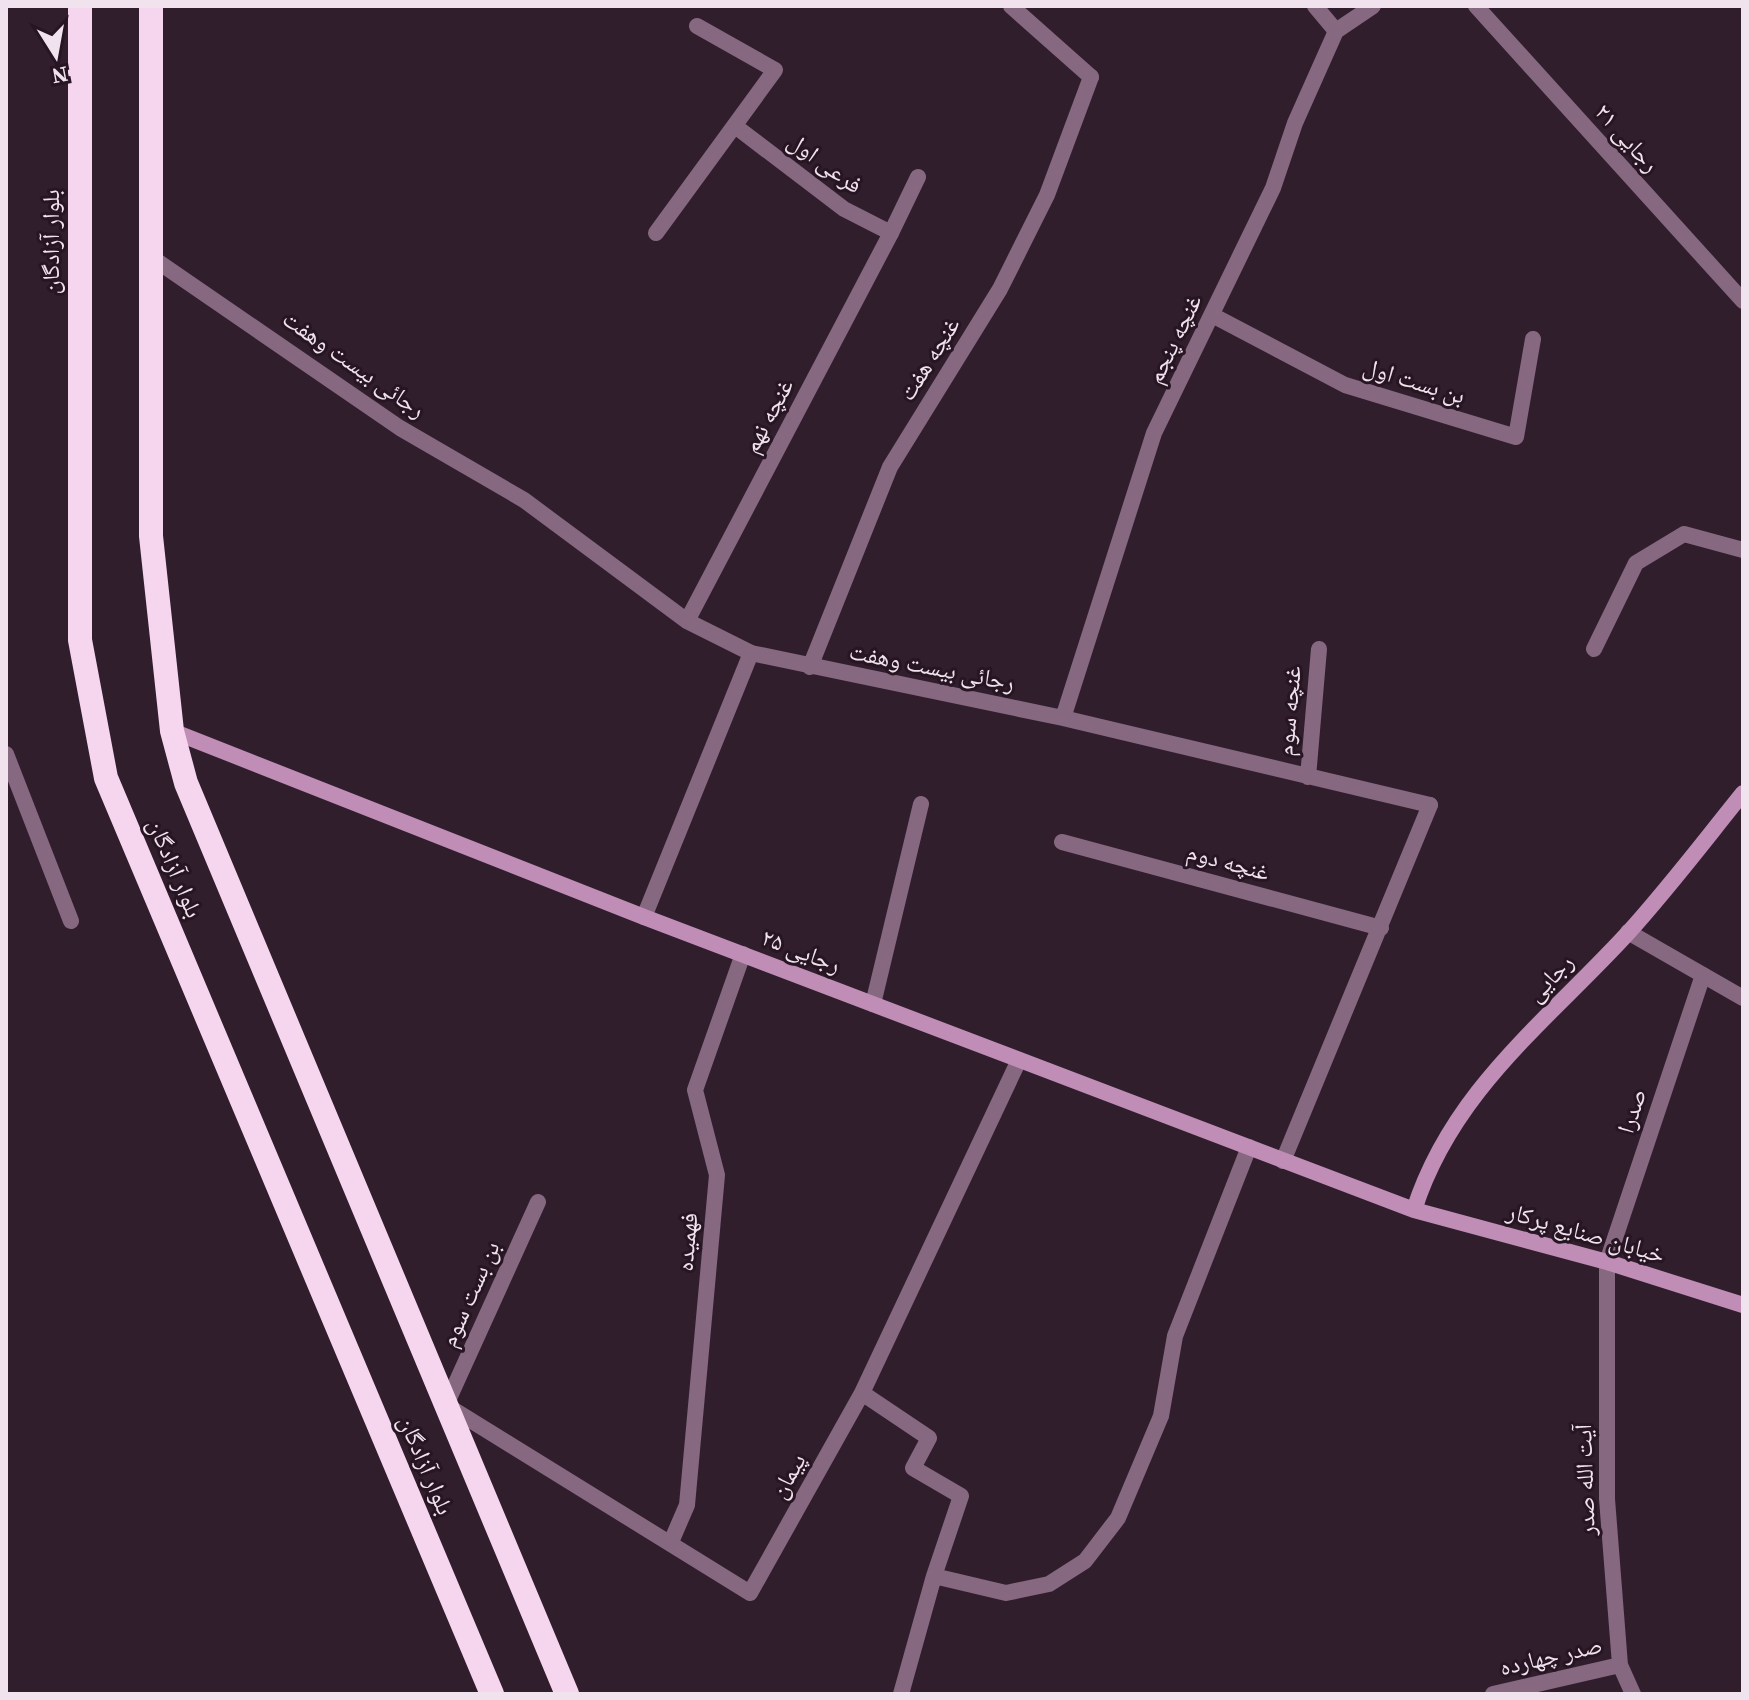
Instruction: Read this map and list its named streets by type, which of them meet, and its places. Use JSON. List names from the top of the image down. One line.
{"streets":{"highway":["بلوار آزادگان"],"street":["رجایی ۲۱","فرعی اول","غنچه پنجم","غنچه هفت","رجائی بیست وهفت","بن بست اول","غنچه نهم","غنچه سوم","غنچه دوم","رجایی ۲۵","رجایی","صدرا","خیابان صنایع پرکار","فهمیده","بن بست سوم","پیمان","آیت الله صدر","صدر چهارده"]},"crossings":[["فرعی اول","غنچه نهم"],["بلوار آزادگان","رجائی بیست وهفت"],["بلوار آزادگان","رجایی ۲۵"],["بلوار آزادگان","بن بست سوم"],["بلوار آزادگان","پیمان"],["غنچه پنجم","رجائی بیست وهفت"],["غنچه پنجم","بن بست اول"],["غنچه هفت","رجائی بیست وهفت"],["رجائی بیست وهفت","غنچه نهم"],["رجائی بیست وهفت","غنچه سوم"],["رجائی بیست وهفت","غنچه دوم"],["رجائی بیست وهفت","رجایی ۲۵"],["رجایی ۲۵","رجایی"],["رجایی ۲۵","خیابان صنایع پرکار"],["رجایی ۲۵","فهمیده"],["رجایی ۲۵","پیمان"],["رجایی","خیابان صنایع پرکار"],["صدرا","خیابان صنایع پرکار"],["صدرا","آیت الله صدر"],["خیابان صنایع پرکار","آیت الله صدر"],["فهمیده","پیمان"],["بن بست سوم","پیمان"],["آیت الله صدر","صدر چهارده"]],"north":"bottom"}
